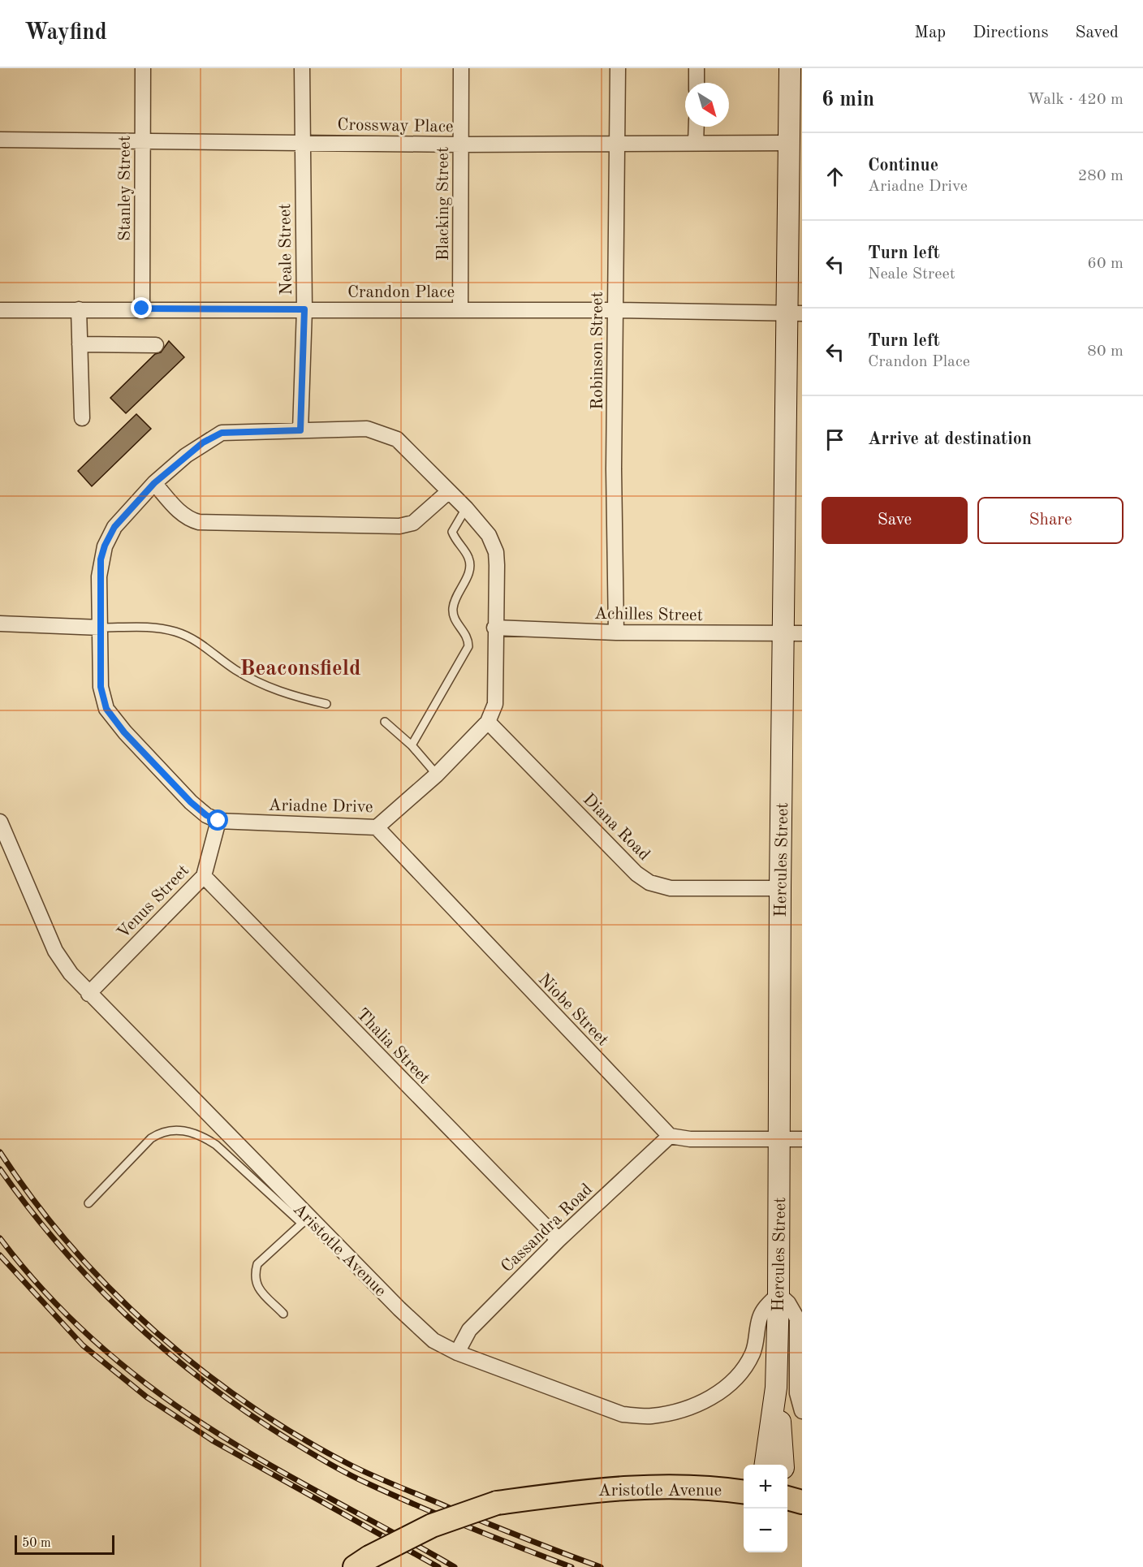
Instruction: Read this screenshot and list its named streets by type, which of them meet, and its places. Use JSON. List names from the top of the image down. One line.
{"streets":{"main road":["Aristotle Avenue"],"street":["Crossway Place","Stanley Street","Blacking Street","Neale Street","Crandon Place","Robinson Street","Achilles Street","Ariadne Drive","Diana Road","Hercules Street","Venus Street","Niobe Street","Thalia Street","Cassandra Road"]},"crossings":[["Crossway Place","Stanley Street"],["Crossway Place","Blacking Street"],["Crossway Place","Neale Street"],["Crossway Place","Robinson Street"],["Crossway Place","Hercules Street"],["Stanley Street","Crandon Place"],["Blacking Street","Crandon Place"],["Neale Street","Crandon Place"],["Neale Street","Ariadne Drive"],["Crandon Place","Robinson Street"],["Crandon Place","Hercules Street"],["Robinson Street","Achilles Street"],["Achilles Street","Ariadne Drive"],["Achilles Street","Hercules Street"],["Ariadne Drive","Diana Road"],["Ariadne Drive","Venus Street"],["Ariadne Drive","Niobe Street"],["Diana Road","Hercules Street"],["Hercules Street","Aristotle Avenue"],["Venus Street","Thalia Street"],["Venus Street","Aristotle Avenue"],["Niobe Street","Cassandra Road"],["Thalia Street","Cassandra Road"],["Cassandra Road","Aristotle Avenue"]],"districts":["Beaconsfield"],"scale_bar":"50 m","north":"bottom right","page":{"header":"Wayfind","nav":["Map","Directions","Saved"],"heading":["6 min","Walk · 420 m"],"list":[["Continue","Ariadne Drive","280 m"],["Turn left","Neale Street","60 m"],["Turn left","Crandon Place","80 m"],"Arrive at destination"],"buttons":["Save","Share"],"map_buttons":["+","−"],"scale":"50 m"}}
